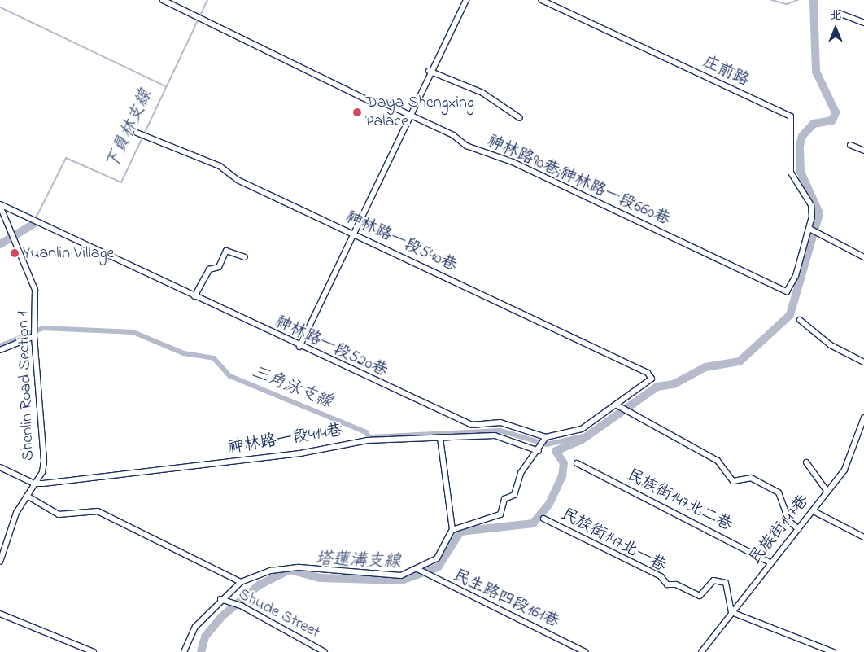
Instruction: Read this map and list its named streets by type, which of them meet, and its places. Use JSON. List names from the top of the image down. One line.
{"streets":{"street":["庄前路","神林路90巷;神林路一段660巷","神林路一段540巷","神林路一段520巷","Shenlin Road Section 1","神林路一段414巷","民族街147北二巷","民族街147巷","民族街147北一巷","民生路四段161巷","Shude Street"]},"crossings":[["庄前路","神林路90巷;神林路一段660巷"],["神林路一段520巷","Shenlin Road Section 1"],["Shenlin Road Section 1","神林路一段414巷"],["民族街147北二巷","民族街147巷"],["民族街147巷","民族街147北一巷"]],"water":["下員林支線","三角泳支線","塔蓮溝支線"],"places":["Daya Shengxing Palace","Yuanlin Village"],"north":"top"}
